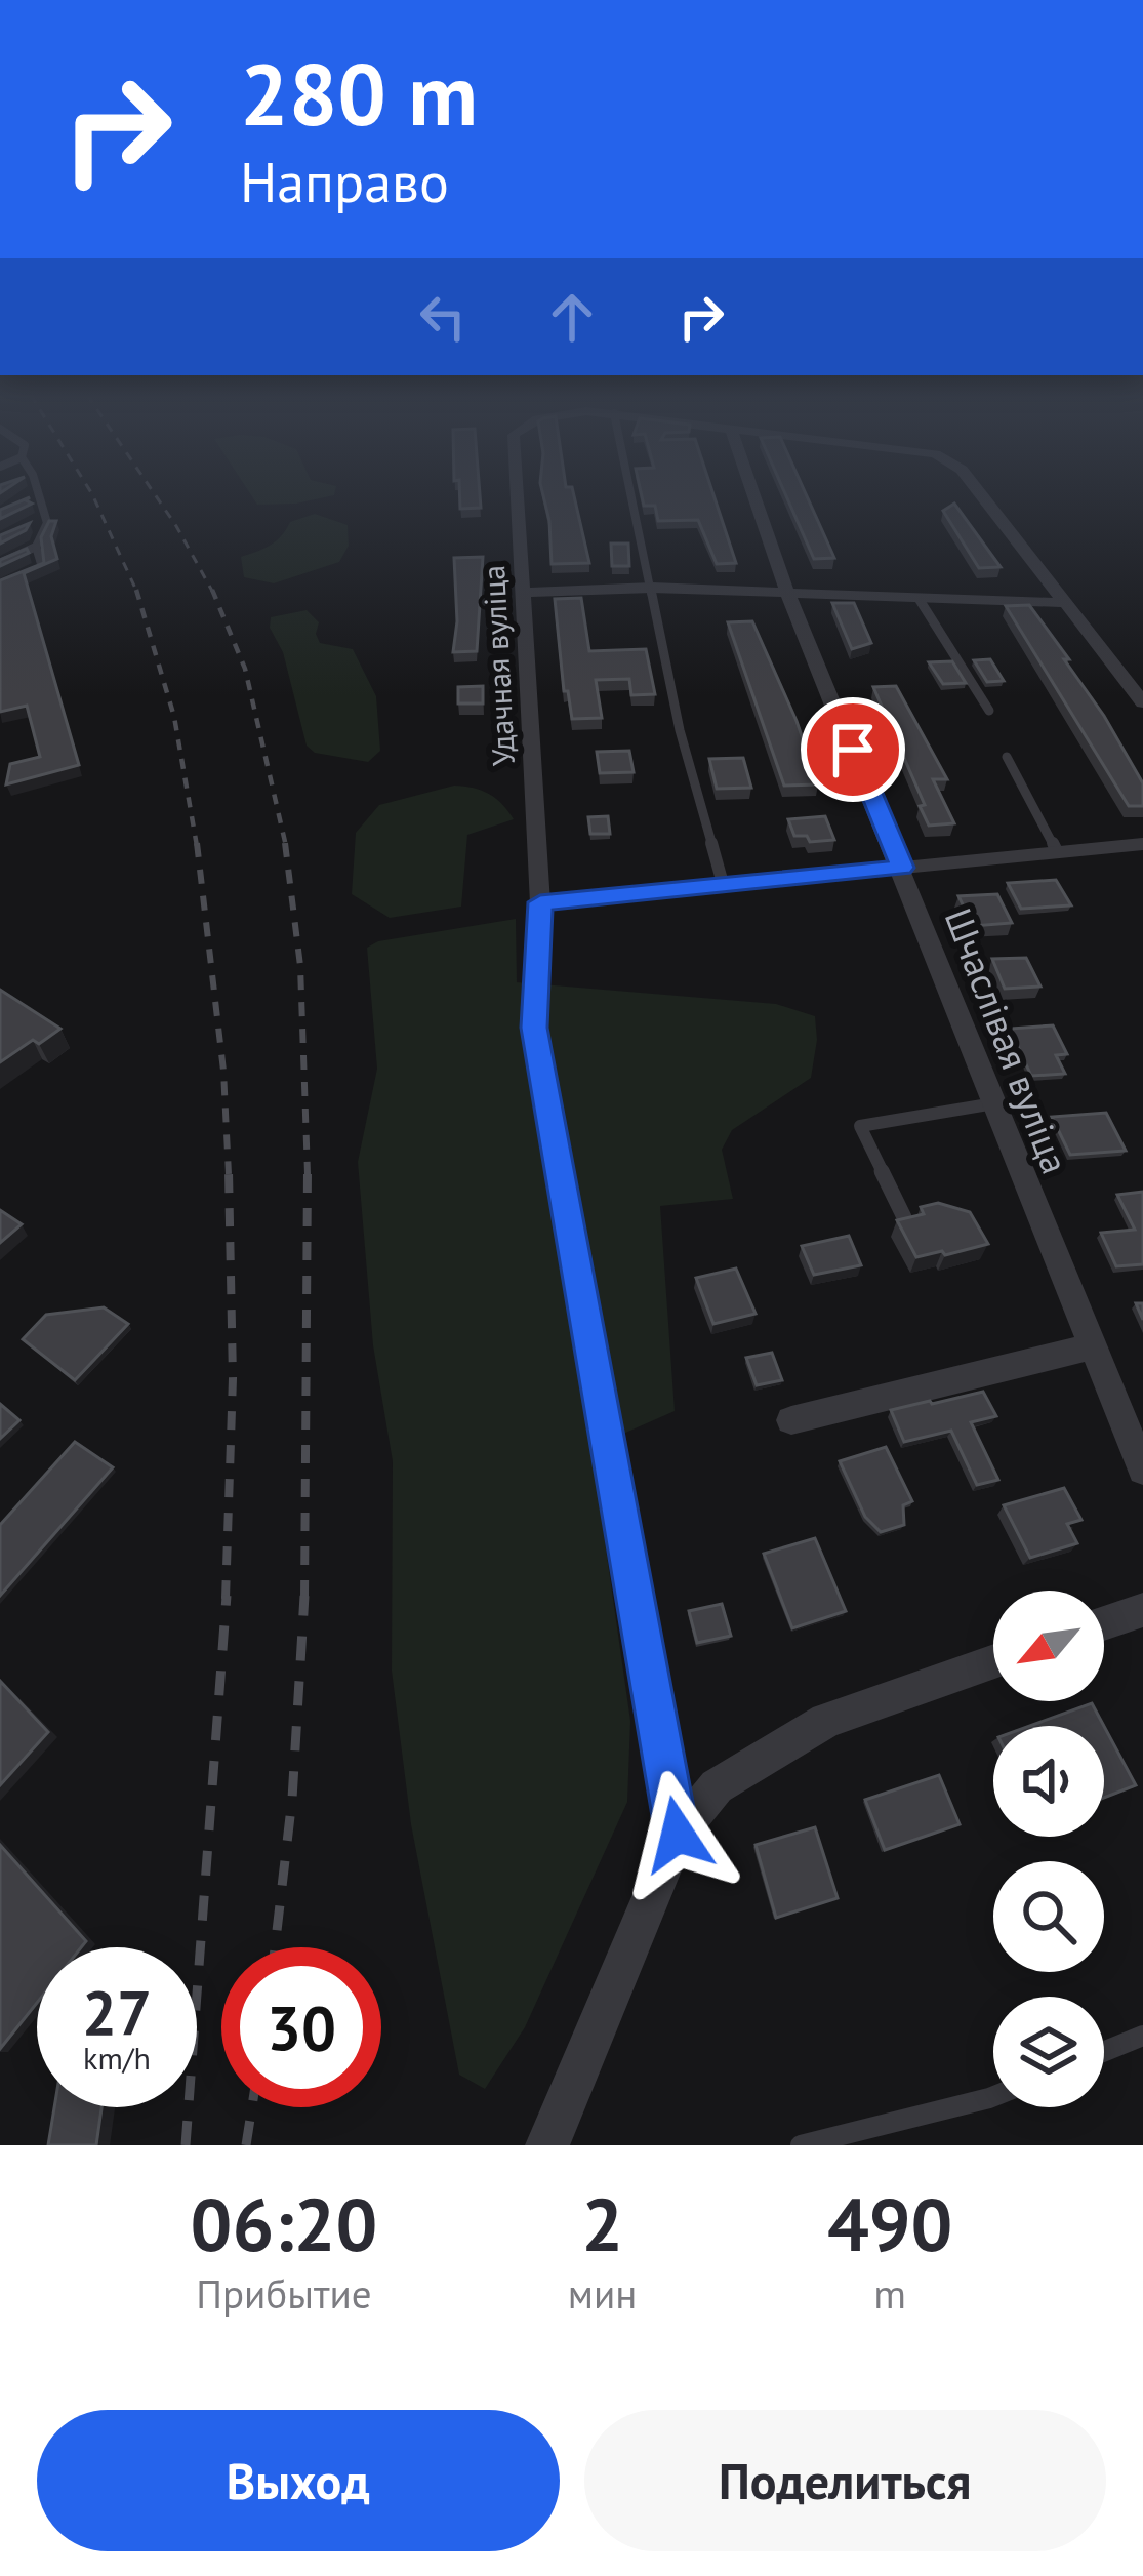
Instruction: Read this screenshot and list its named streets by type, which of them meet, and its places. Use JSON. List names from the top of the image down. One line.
{"streets":{"street":["Удачная вуліца","Шчаслівая вуліца"]},"north":"bottom left","page":{"turn":["280 m","Направо"],"speed":"27 km/h","limit":"30","eta":["06:20","Прибытие","2","мин","490","m"],"buttons":["Выход","Поделиться"]}}
